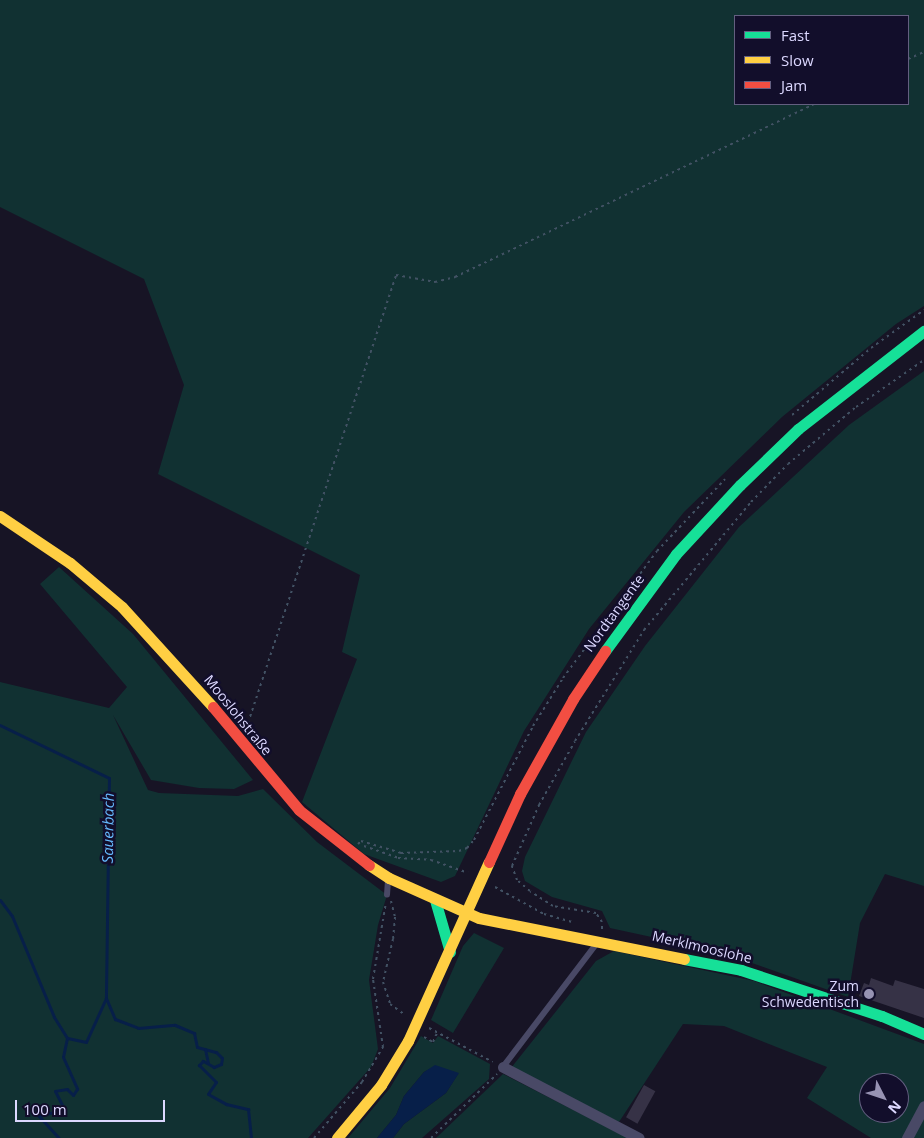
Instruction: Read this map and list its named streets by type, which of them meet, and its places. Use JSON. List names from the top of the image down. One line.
{"streets":{"street":["Nordtangente","Mooslohstraße","Merklmooslohe"]},"crossings":[["Nordtangente","Mooslohstraße"],["Nordtangente","Merklmooslohe"],["Mooslohstraße","Merklmooslohe"]],"water":["Sauerbach"],"places":["Zum Schwedentisch"],"legend":["Fast","Slow","Jam"],"scale_bar":"100 m","north":"bottom right"}
